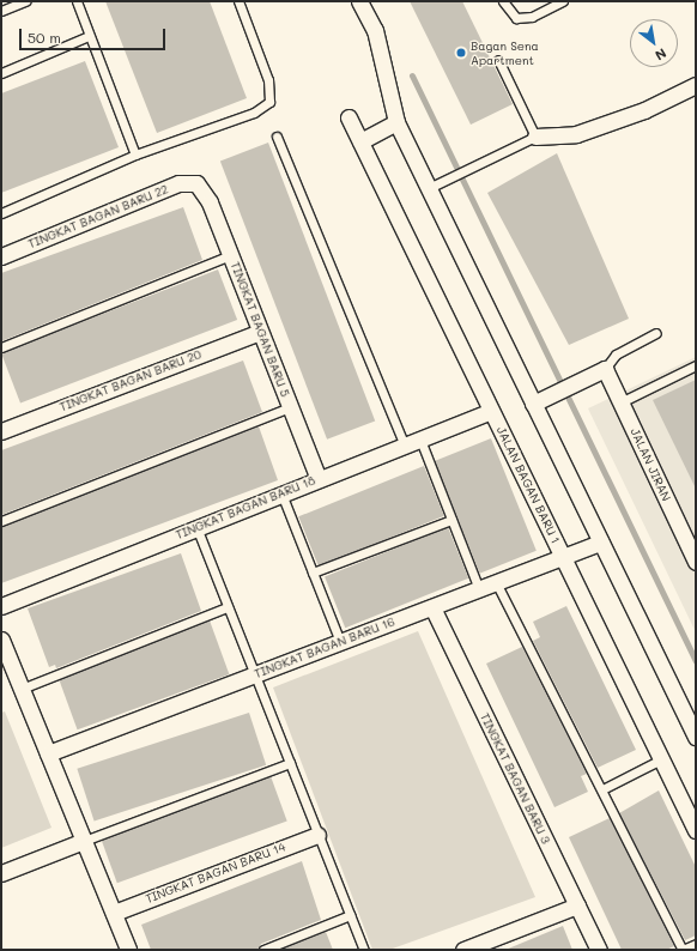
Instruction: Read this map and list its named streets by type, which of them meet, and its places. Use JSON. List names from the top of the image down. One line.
{"streets":{"street":["TINGKAT BAGAN BARU 22","TINGKAT BAGAN BARU 5","TINGKAT BAGAN BARU 20","JALAN JIRAN","JALAN BAGAN BARU 1","TINGKAT BAGAN BARU 18","TINGKAT BAGAN BARU 16","TINGKAT BAGAN BARU 3","TINGKAT BAGAN BARU 14"]},"crossings":[["TINGKAT BAGAN BARU 22","TINGKAT BAGAN BARU 5"],["TINGKAT BAGAN BARU 5","TINGKAT BAGAN BARU 20"],["TINGKAT BAGAN BARU 5","TINGKAT BAGAN BARU 18"],["JALAN BAGAN BARU 1","TINGKAT BAGAN BARU 18"],["JALAN BAGAN BARU 1","TINGKAT BAGAN BARU 16"],["TINGKAT BAGAN BARU 16","TINGKAT BAGAN BARU 3"]],"places":["Bagan Sena Apartment"],"scale_bar":"50 m","north":"bottom right"}
